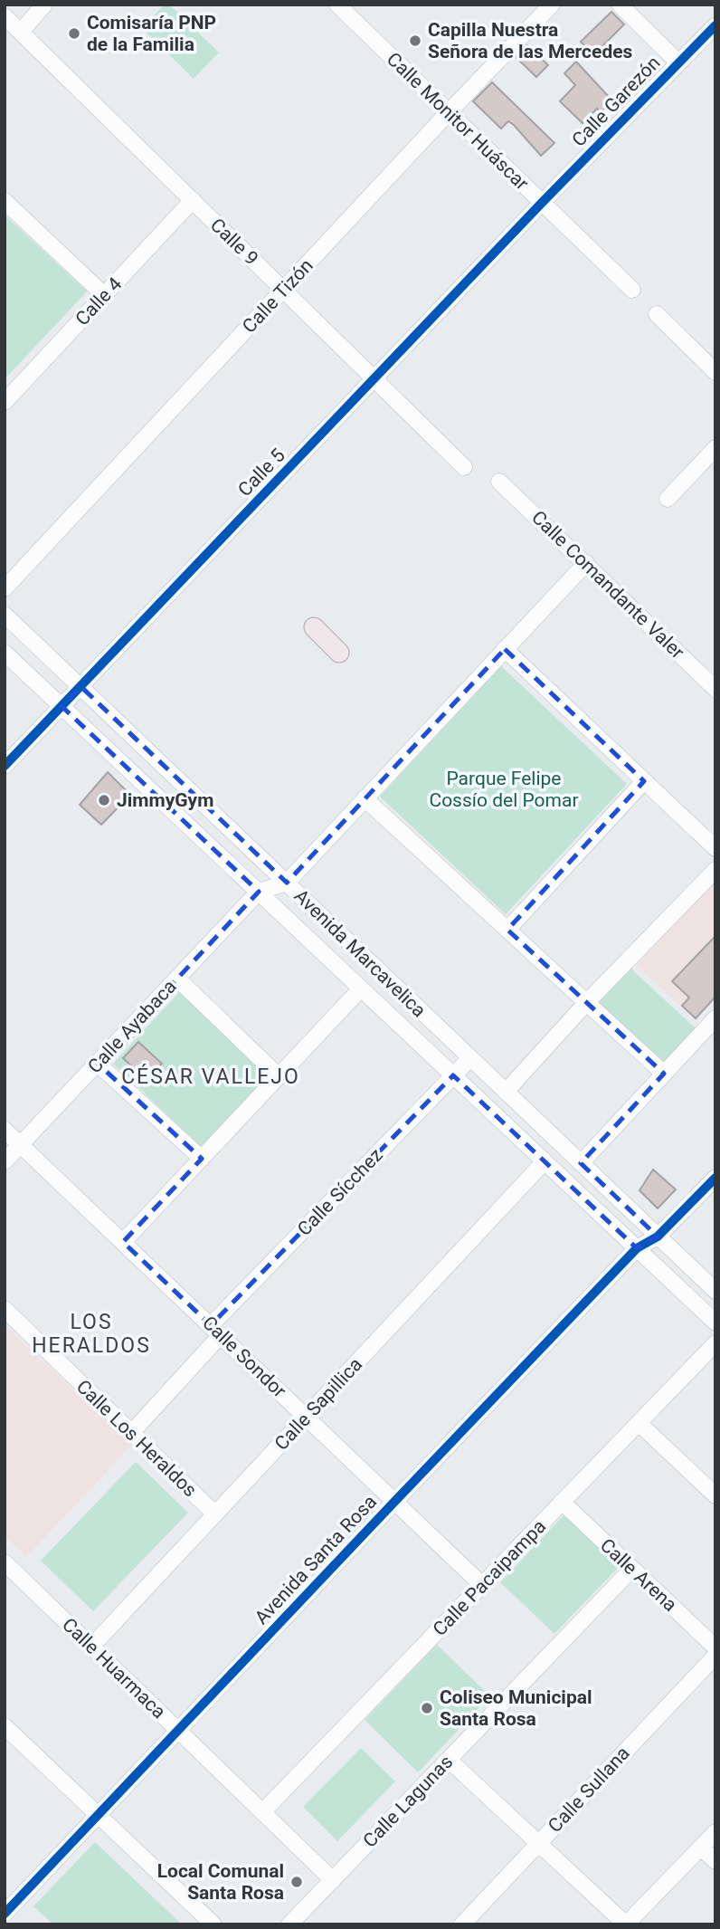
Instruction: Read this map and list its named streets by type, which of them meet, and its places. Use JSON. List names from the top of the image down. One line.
{"streets":{"street":["Calle Garezón","Calle Monitor Huáscar","Calle 9","Calle Tizón","Calle 4","Calle 5","Calle Comandante Valer","Avenida Marcavelica","Calle Ayabaca","Calle Sícchez","Calle Sondor","Calle Sapillica","Calle Los Heraldos","Avenida Santa Rosa","Calle Arena","Calle Pacaipampa","Calle Huarmaca","Calle Sullana","Calle Lagunas"]},"crossings":[["Calle Garezón","Calle Monitor Huáscar"],["Calle Garezón","Calle 5"],["Calle Monitor Huáscar","Calle Tizón"],["Calle Monitor Huáscar","Calle 5"],["Calle 9","Calle Tizón"],["Calle 9","Calle 4"],["Calle 9","Calle 5"],["Calle 5","Avenida Marcavelica"],["Avenida Marcavelica","Calle Ayabaca"],["Avenida Marcavelica","Calle Sícchez"],["Avenida Marcavelica","Calle Sapillica"],["Avenida Marcavelica","Avenida Santa Rosa"],["Calle Ayabaca","Calle Sondor"],["Calle Sícchez","Calle Sondor"],["Calle Sícchez","Calle Los Heraldos"],["Calle Sondor","Calle Sapillica"],["Calle Sondor","Avenida Santa Rosa"],["Calle Sondor","Calle Pacaipampa"],["Calle Sapillica","Calle Los Heraldos"],["Calle Sapillica","Calle Huarmaca"],["Avenida Santa Rosa","Calle Huarmaca"],["Calle Arena","Calle Pacaipampa"],["Calle Arena","Calle Lagunas"],["Calle Pacaipampa","Calle Huarmaca"],["Calle Huarmaca","Calle Lagunas"]],"districts":["CÉSAR VALLEJO","LOS HERALDOS"],"parks":["Parque Felipe Cossío del Pomar"],"places":["Comisaría PNP de la Familia","Capilla Nuestra Señora de las Mercedes","JimmyGym","Coliseo Municipal Santa Rosa","Local Comunal Santa Rosa"]}
